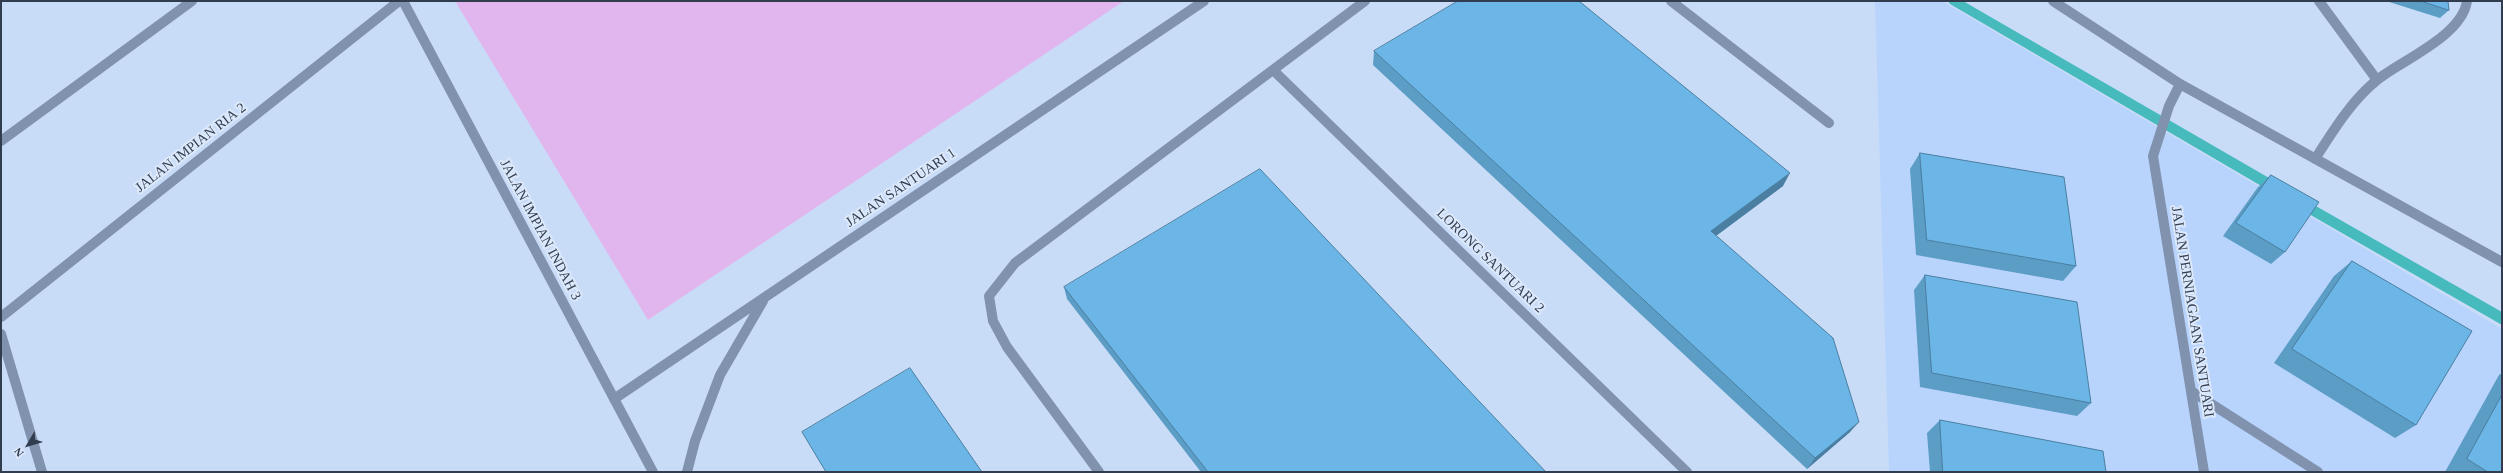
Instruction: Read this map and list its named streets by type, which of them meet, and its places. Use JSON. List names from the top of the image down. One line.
{"streets":{"street":["JALAN IMPIAN RIA 2","JALAN SANTUARI 1","JALAN IMPIAN INDAH 3","LORONG SANTUARI 2","JALAN PERNIAGAAN SANTUARI"]},"crossings":[["JALAN SANTUARI 1","JALAN IMPIAN INDAH 3"]],"north":"bottom left"}
